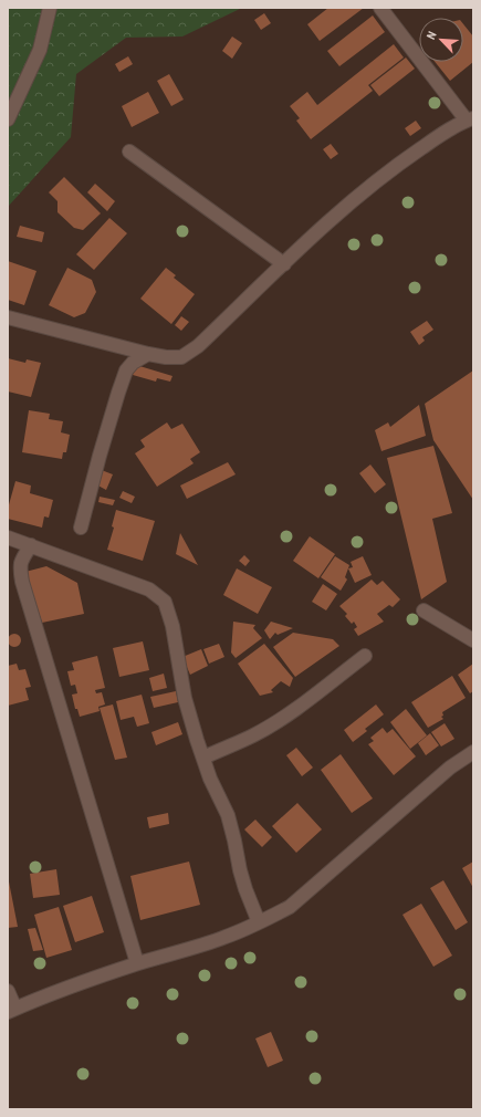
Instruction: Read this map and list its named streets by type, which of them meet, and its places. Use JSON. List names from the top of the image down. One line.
{"north":"top left"}
